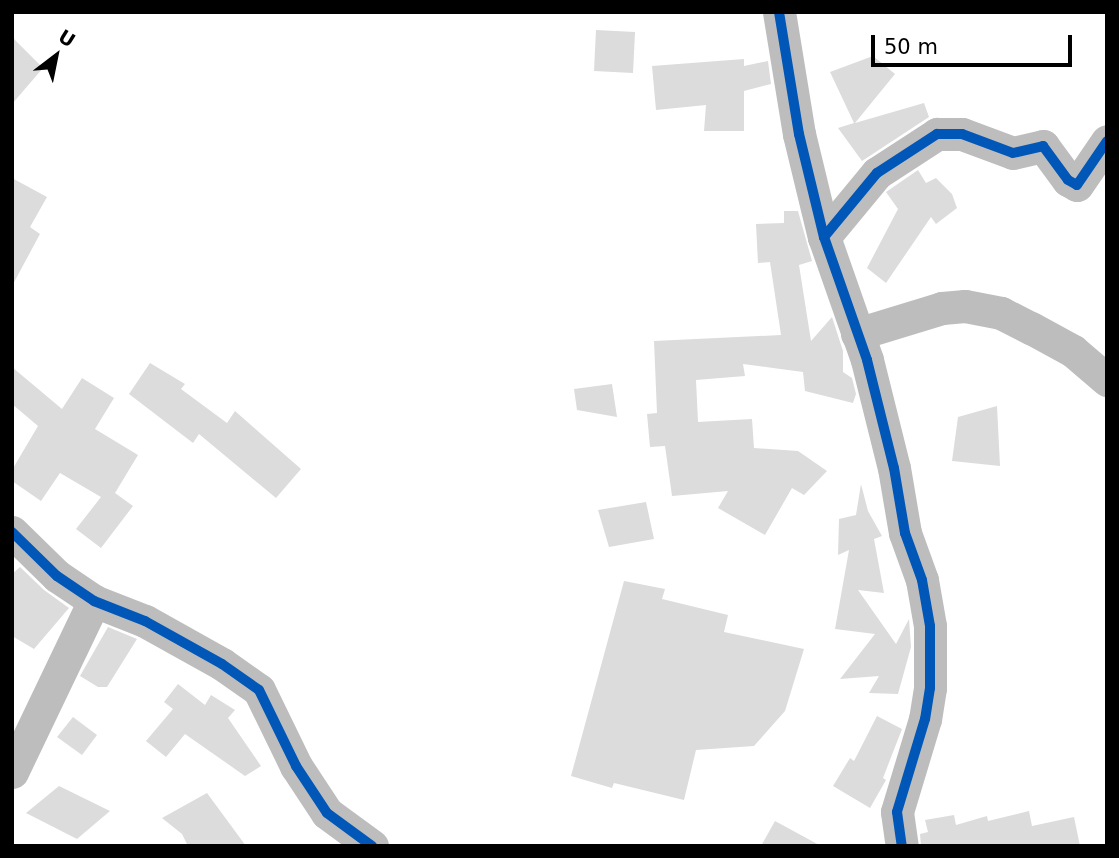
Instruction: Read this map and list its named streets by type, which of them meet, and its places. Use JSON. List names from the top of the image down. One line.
{"scale_bar":"50 m","north":"top right"}
